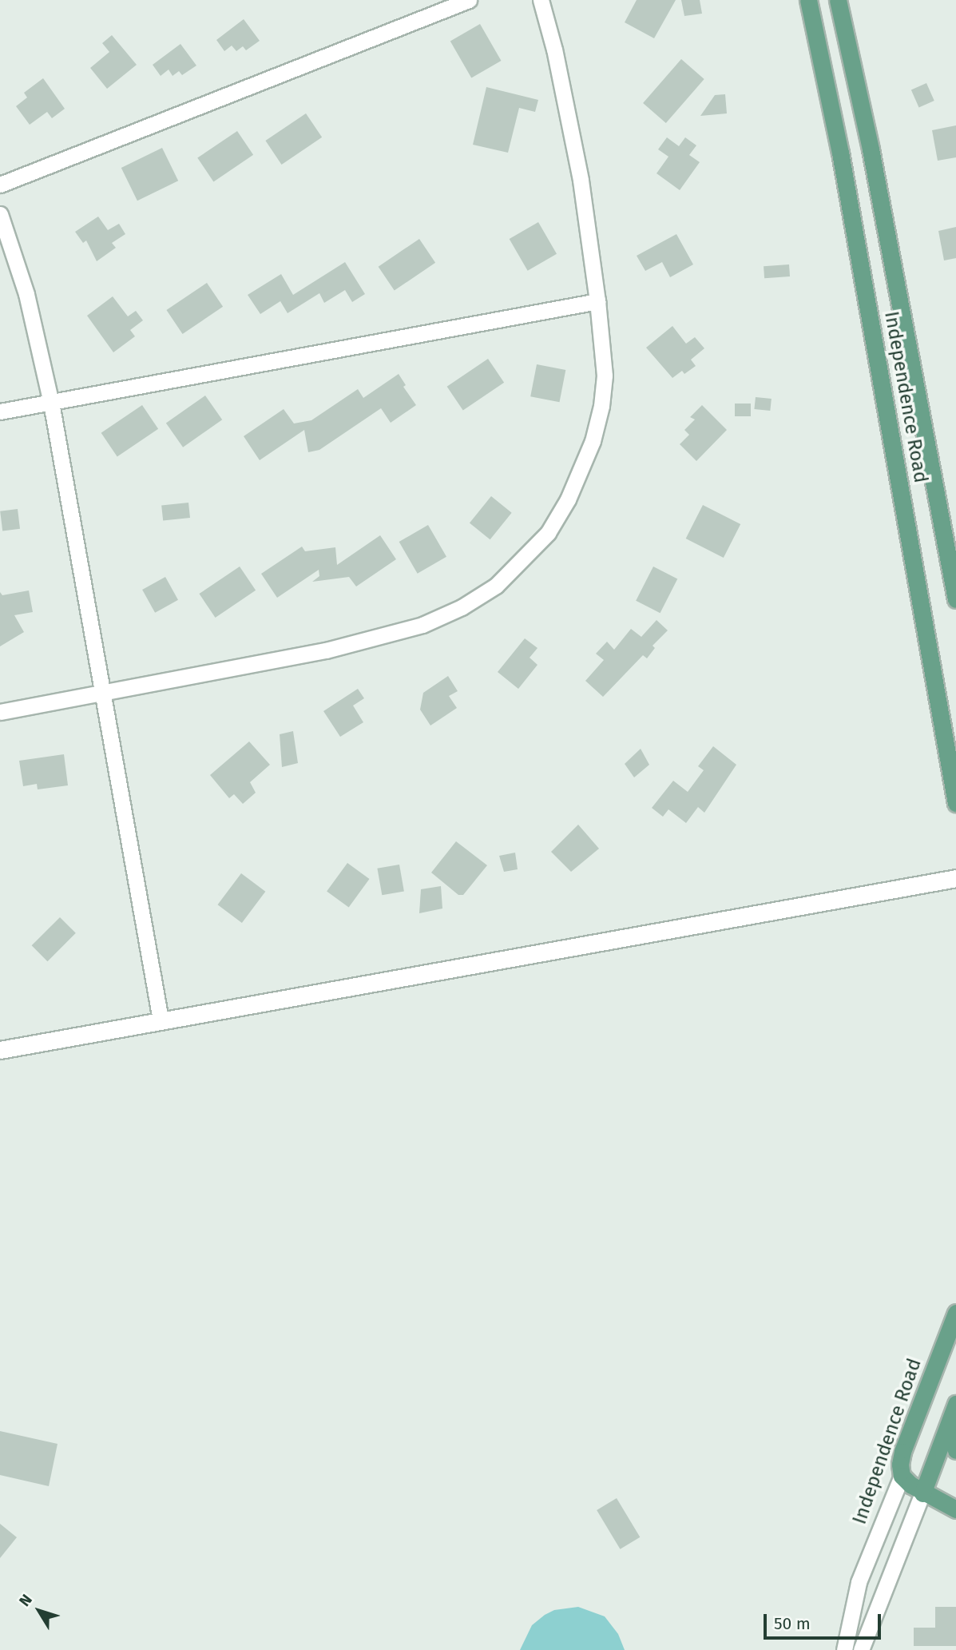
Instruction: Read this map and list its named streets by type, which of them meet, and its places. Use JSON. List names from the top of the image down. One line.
{"streets":{"main road":["Independence Road"]},"scale_bar":"50 m","north":"top left"}
